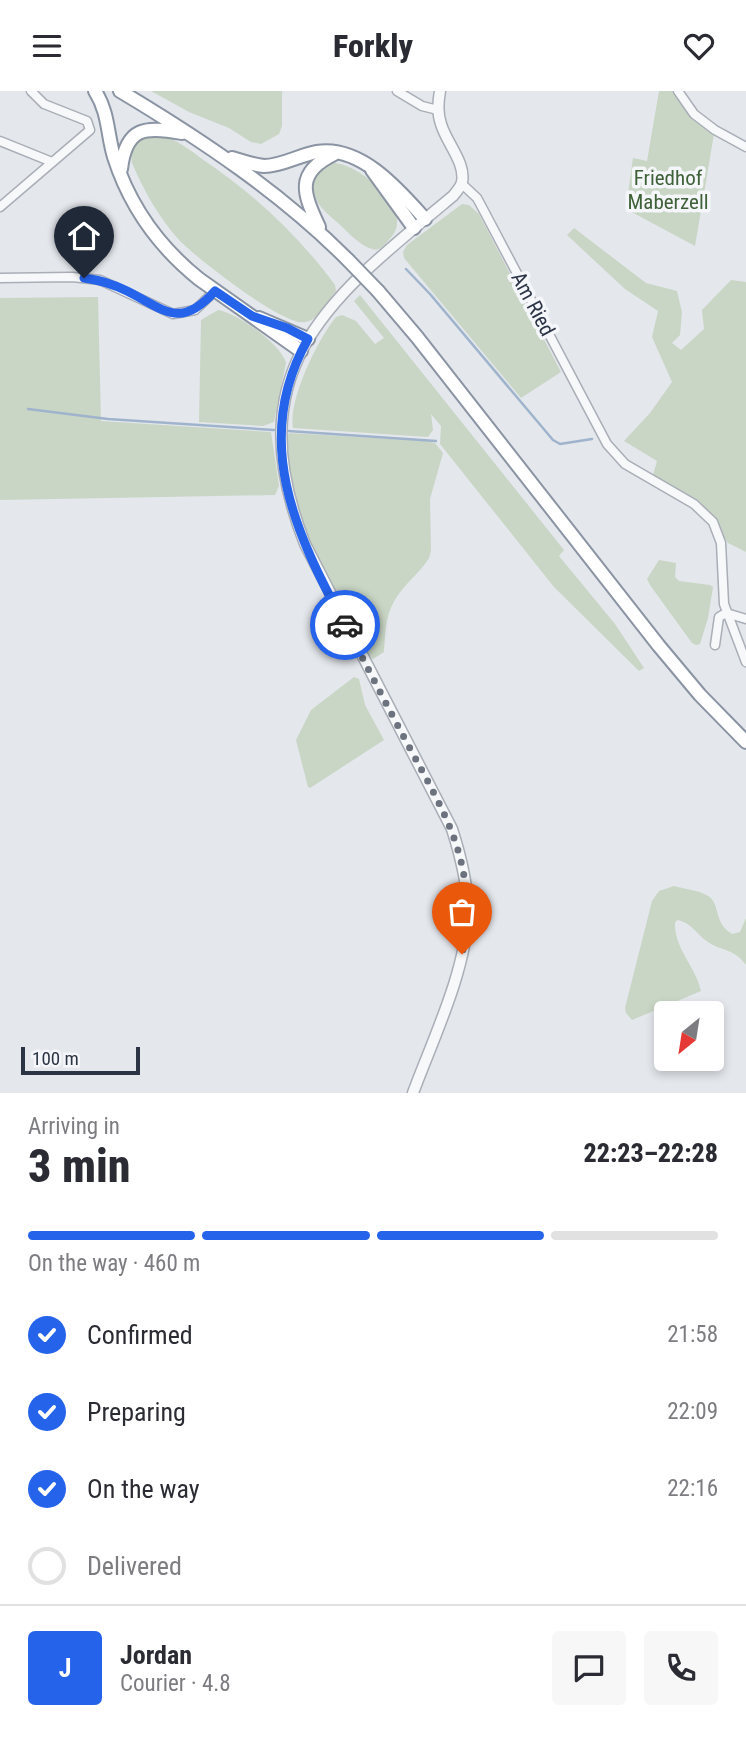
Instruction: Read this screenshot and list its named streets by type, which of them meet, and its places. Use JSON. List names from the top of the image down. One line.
{"streets":{"street":["Am Ried"]},"parks":["Friedhof Maberzell"],"scale_bar":"100 m","north":"bottom left","page":{"header":"Forkly","scale":"100 m","heading":["3 min","Arriving in","22:23–22:28"],"panel":["Jordan","Courier · 4.8"],"bar":"On the way · 460 m","list":[["Confirmed","21:58"],["Preparing","22:09"],["On the way","22:16"],"Delivered"],"round":"J"}}
